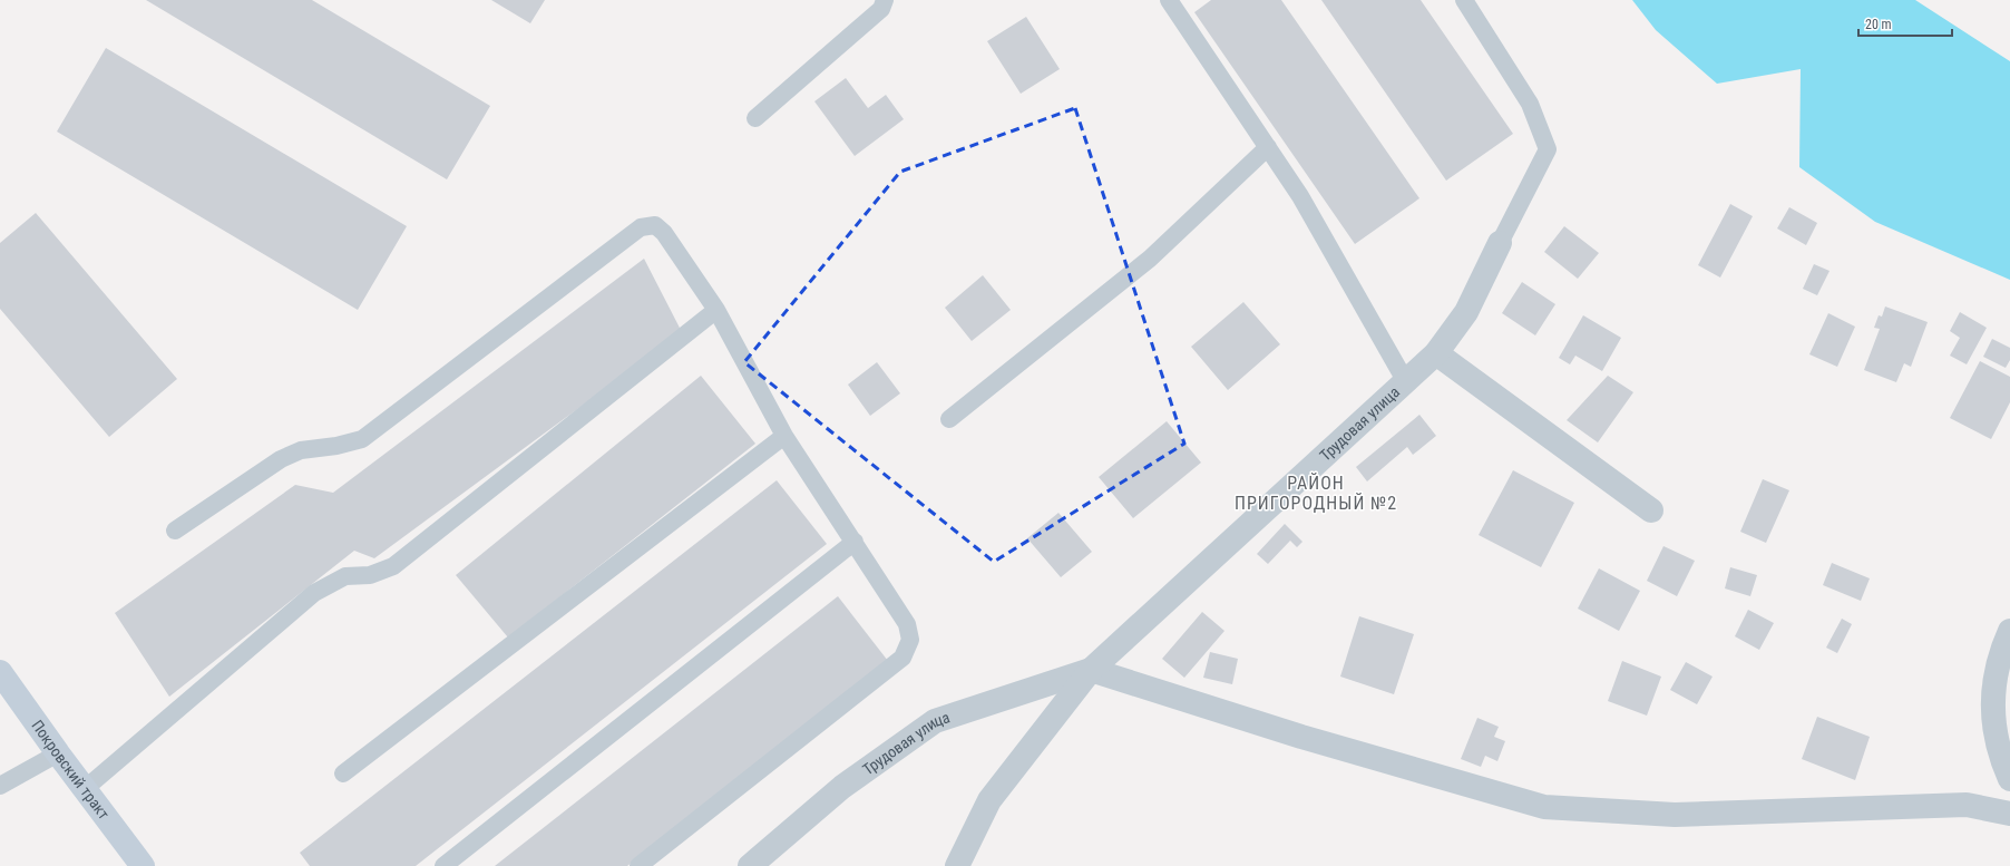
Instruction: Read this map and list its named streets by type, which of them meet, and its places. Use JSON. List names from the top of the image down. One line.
{"streets":{"main road":["Покровский тракт"],"street":["Трудовая улица"]},"districts":["РАЙОН ПРИГОРОДНЫЙ №2"],"scale_bar":"20 m"}
